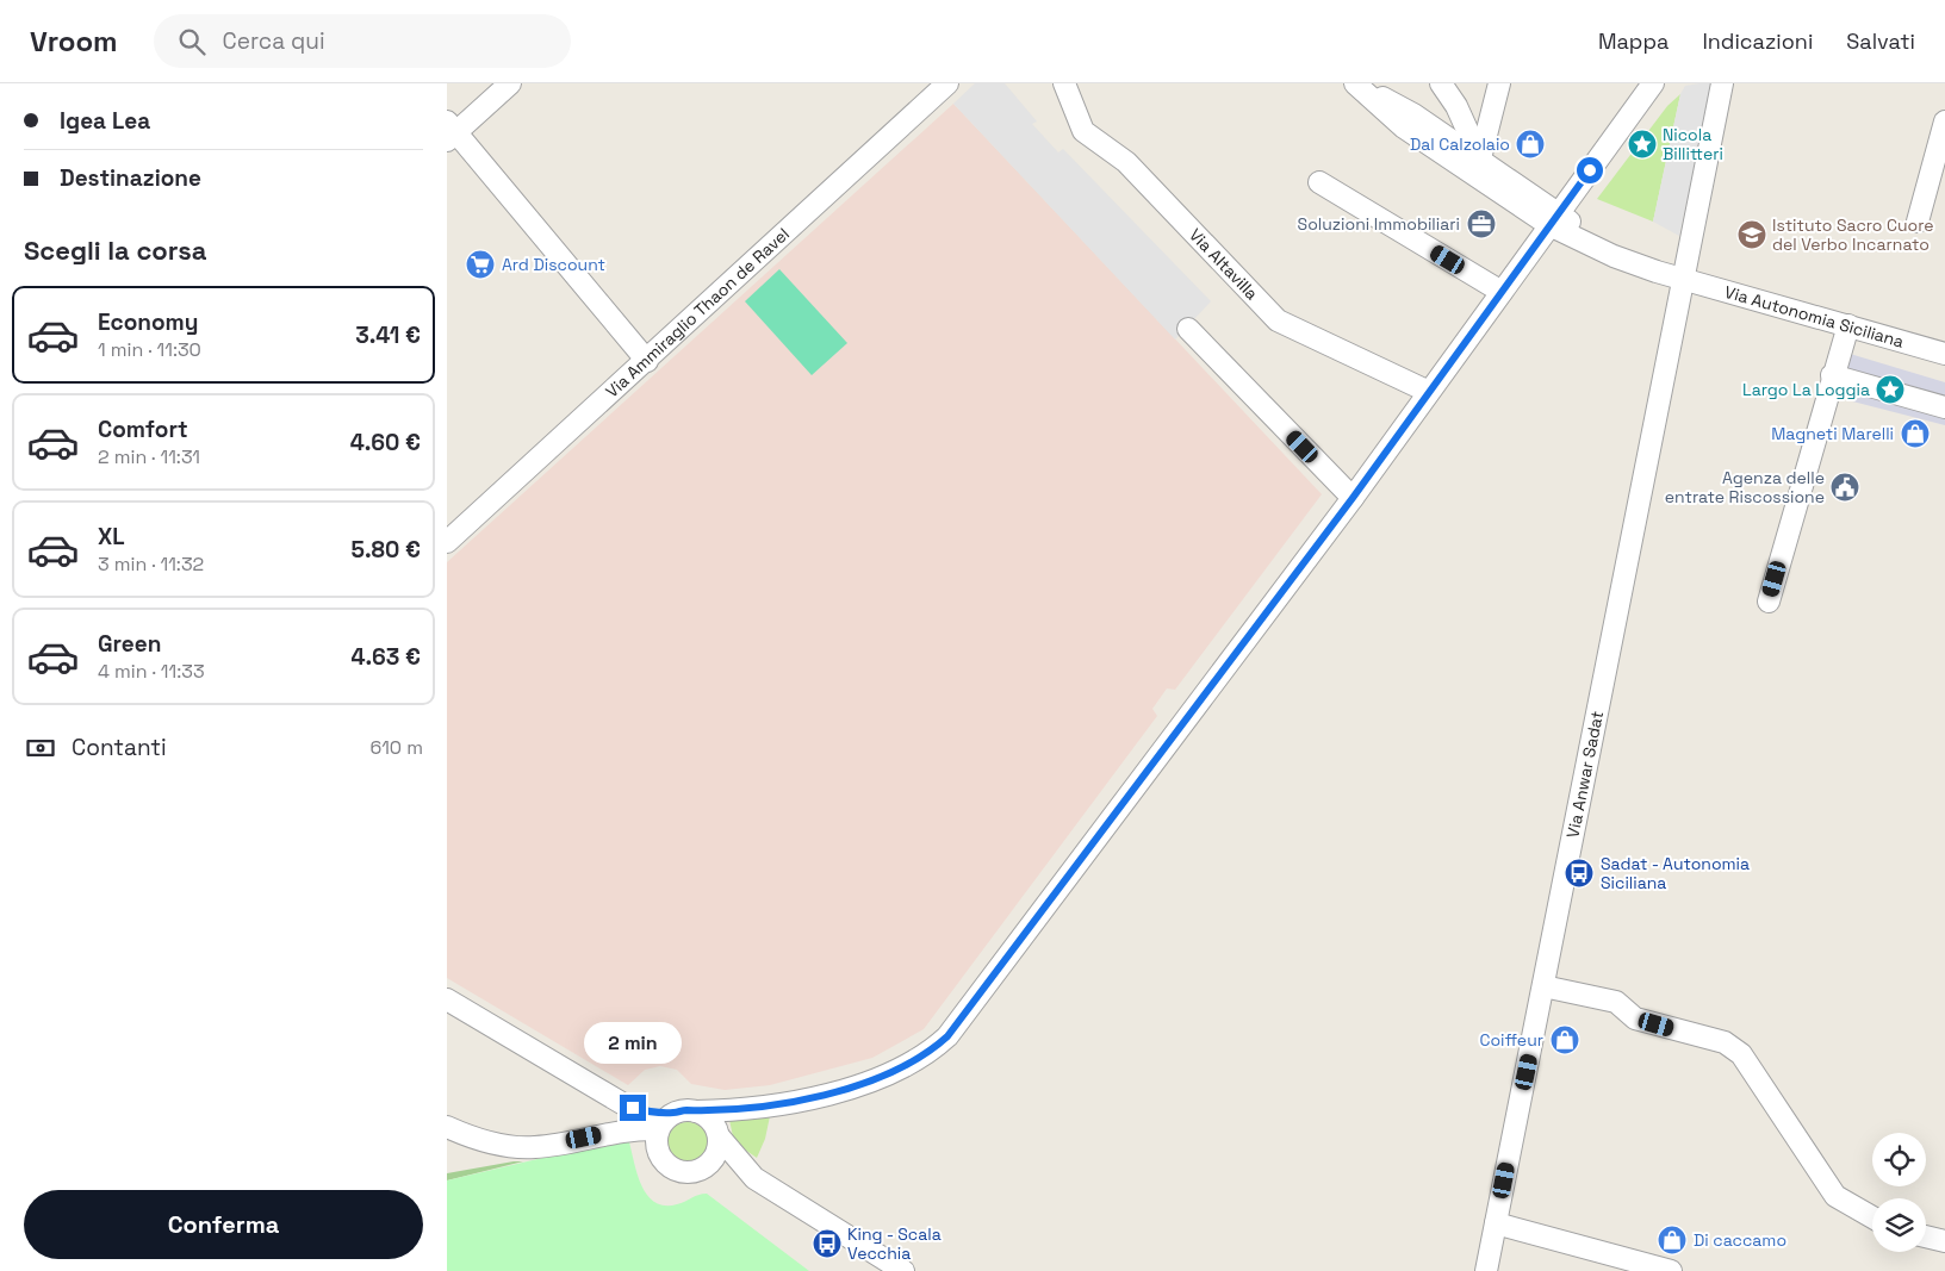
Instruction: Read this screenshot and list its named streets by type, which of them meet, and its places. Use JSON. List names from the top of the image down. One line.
{"streets":{"street":["Via Altavilla","Via Ammiraglio Thaon de Ravel","Via Autonomia Siciliana","Via Anwar Sadat"]},"crossings":[["Via Autonomia Siciliana","Via Anwar Sadat"]],"places":{"shop":["Dal Calzolaio","Magneti Marelli","Coiffeur","Di caccamo"],"place":["Nicola Billitteri","Largo La Loggia"],"office":["Soluzioni Immobiliari"],"school or university":["Istituto Sacro Cuore del Verbo Incarnato"],"supermarket":["Ard Discount"],"public building":["Agenza delle entrate Riscossione"],"bus stop":["Sadat - Autonomia Siciliana","King - Scala Vecchia"]},"page":{"header":"Vroom","search":"Cerca qui","nav":["Mappa","Indicazioni","Salvati"],"banner":["Igea Lea","Destinazione"],"heading":"Scegli la corsa","list":[{"name":"Economy","note":"1 min · 11:30","value":"3.41 €"},{"name":"Comfort","note":"2 min · 11:31","value":"4.60 €"},{"name":"XL","note":"3 min · 11:32","value":"5.80 €"},{"name":"Green","note":"4 min · 11:33","value":"4.63 €"}],"pay":["Contanti","610 m"],"bubble":"2 min","buttons":"Conferma"}}
